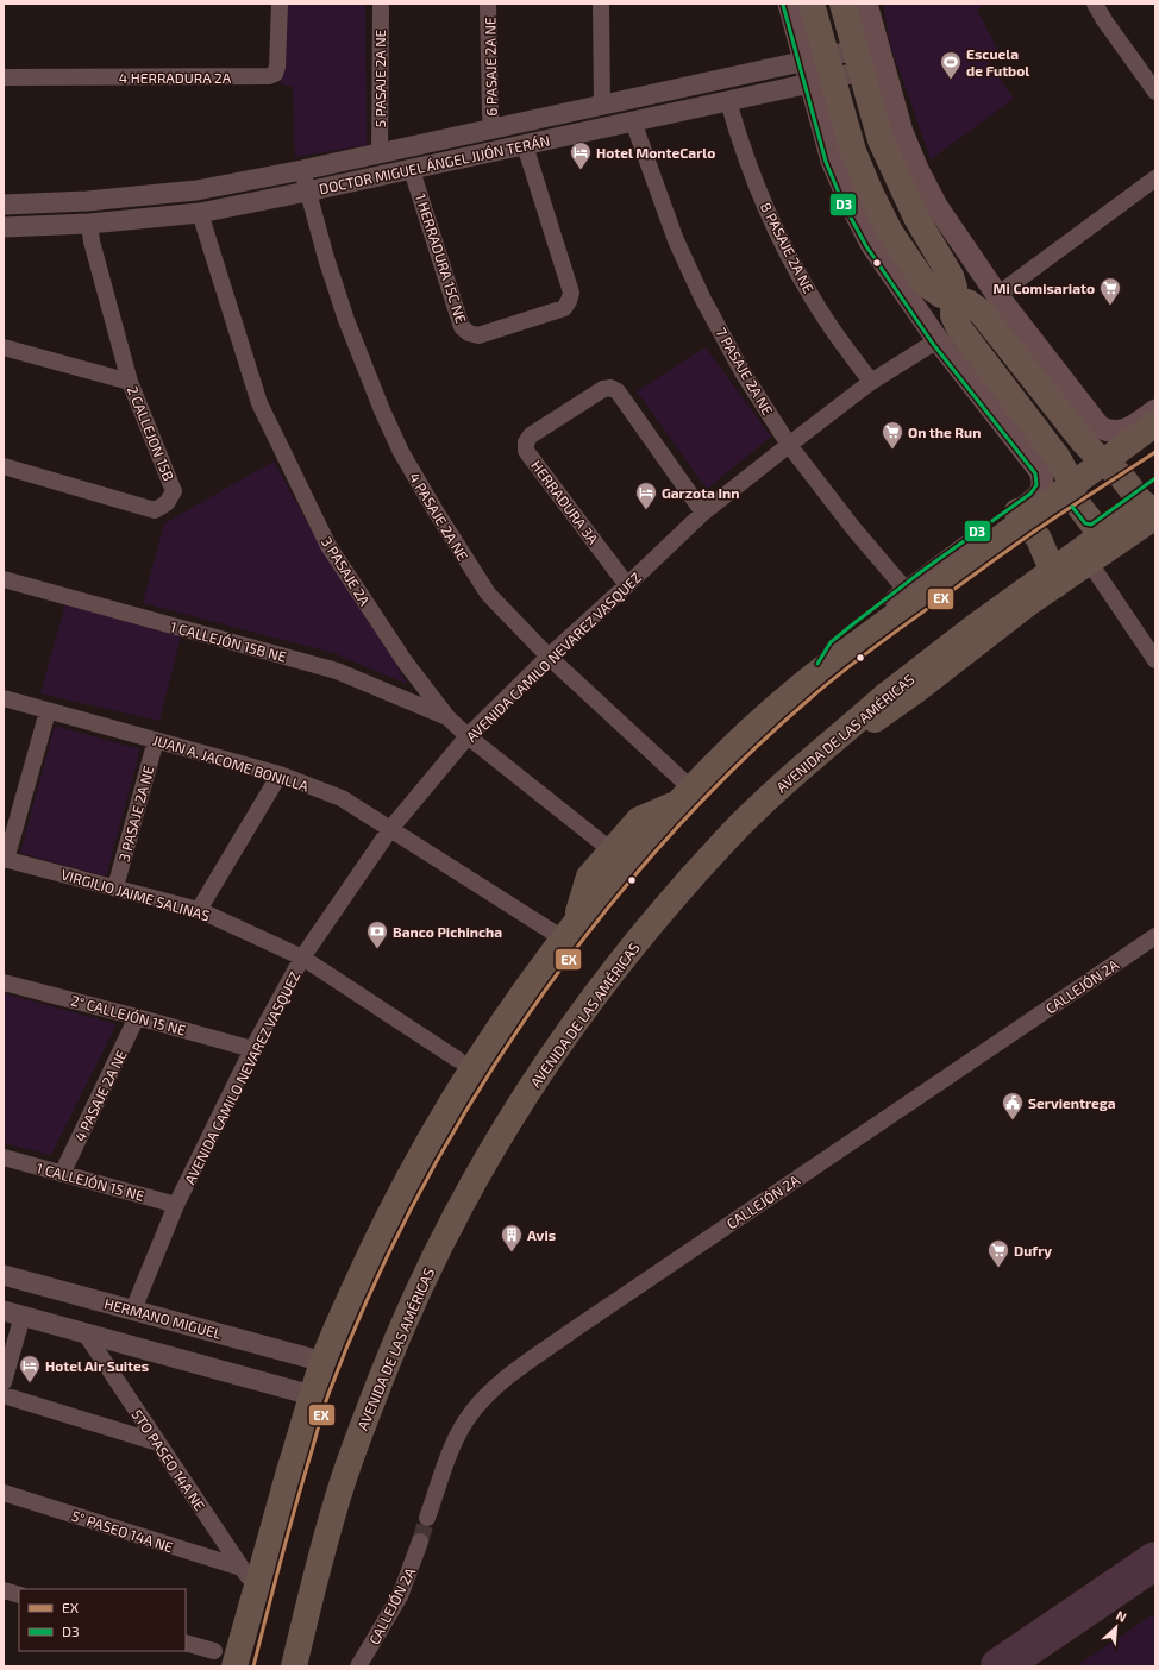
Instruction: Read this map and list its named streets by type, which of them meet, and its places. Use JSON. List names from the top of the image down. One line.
{"streets":{"main road":["AVENIDA DE LAS AMÉRICAS"],"street":["6 PASAJE 2A NE","4 HERRADURA 2A","5 PASAJE 2A NE","DOCTOR MIGUEL ÁNGEL JIJÓN TERÁN","8 PASAJE 2A NE","1 HERRADURA 15C NE","7 PASAJE 2A NE","2 CALLEJON 15B","HERRADURA 3A","4 PASAJE 2A NE","3 PASAJE 2A","1 CALLEJÓN 15B NE","AVENIDA CAMILO NEVAREZ VASQUEZ","JUAN A. JACOME BONILLA","3 PASAJE 2A NE","VIRGILIO JAIME SALINAS","CALLEJÓN 2A","2° CALLEJÓN 15 NE","1 CALLEJÓN 15 NE","HERMANO MIGUEL","5TO PASEO 14A NE","5° PASEO 14A NE"]},"crossings":[["6 PASAJE 2A NE","DOCTOR MIGUEL ÁNGEL JIJÓN TERÁN"],["5 PASAJE 2A NE","DOCTOR MIGUEL ÁNGEL JIJÓN TERÁN"],["DOCTOR MIGUEL ÁNGEL JIJÓN TERÁN","8 PASAJE 2A NE"],["DOCTOR MIGUEL ÁNGEL JIJÓN TERÁN","1 HERRADURA 15C NE"],["DOCTOR MIGUEL ÁNGEL JIJÓN TERÁN","7 PASAJE 2A NE"],["DOCTOR MIGUEL ÁNGEL JIJÓN TERÁN","2 CALLEJON 15B"],["DOCTOR MIGUEL ÁNGEL JIJÓN TERÁN","4 PASAJE 2A NE"],["DOCTOR MIGUEL ÁNGEL JIJÓN TERÁN","3 PASAJE 2A"],["8 PASAJE 2A NE","AVENIDA CAMILO NEVAREZ VASQUEZ"],["7 PASAJE 2A NE","AVENIDA CAMILO NEVAREZ VASQUEZ"],["HERRADURA 3A","AVENIDA CAMILO NEVAREZ VASQUEZ"],["4 PASAJE 2A NE","AVENIDA CAMILO NEVAREZ VASQUEZ"],["4 PASAJE 2A NE","2° CALLEJÓN 15 NE"],["4 PASAJE 2A NE","1 CALLEJÓN 15 NE"],["3 PASAJE 2A","1 CALLEJÓN 15B NE"],["3 PASAJE 2A","AVENIDA CAMILO NEVAREZ VASQUEZ"],["AVENIDA CAMILO NEVAREZ VASQUEZ","JUAN A. JACOME BONILLA"],["AVENIDA CAMILO NEVAREZ VASQUEZ","VIRGILIO JAIME SALINAS"],["AVENIDA CAMILO NEVAREZ VASQUEZ","2° CALLEJÓN 15 NE"],["AVENIDA CAMILO NEVAREZ VASQUEZ","1 CALLEJÓN 15 NE"],["AVENIDA CAMILO NEVAREZ VASQUEZ","HERMANO MIGUEL"],["JUAN A. JACOME BONILLA","3 PASAJE 2A NE"],["3 PASAJE 2A NE","VIRGILIO JAIME SALINAS"],["5TO PASEO 14A NE","5° PASEO 14A NE"]],"places":{"sports":["Escuela de Futbol"],"hotel":["Hotel MonteCarlo","Garzota Inn","Hotel Air Suites"],"supermarket":["Mi Comisariato","On the Run","Dufry"],"bank":["Banco Pichincha"],"public building":["Servientrega"],"building":["Avis"]},"lines":["transit line D3","transit line EX"],"legend":["EX","D3"],"north":"top right"}
